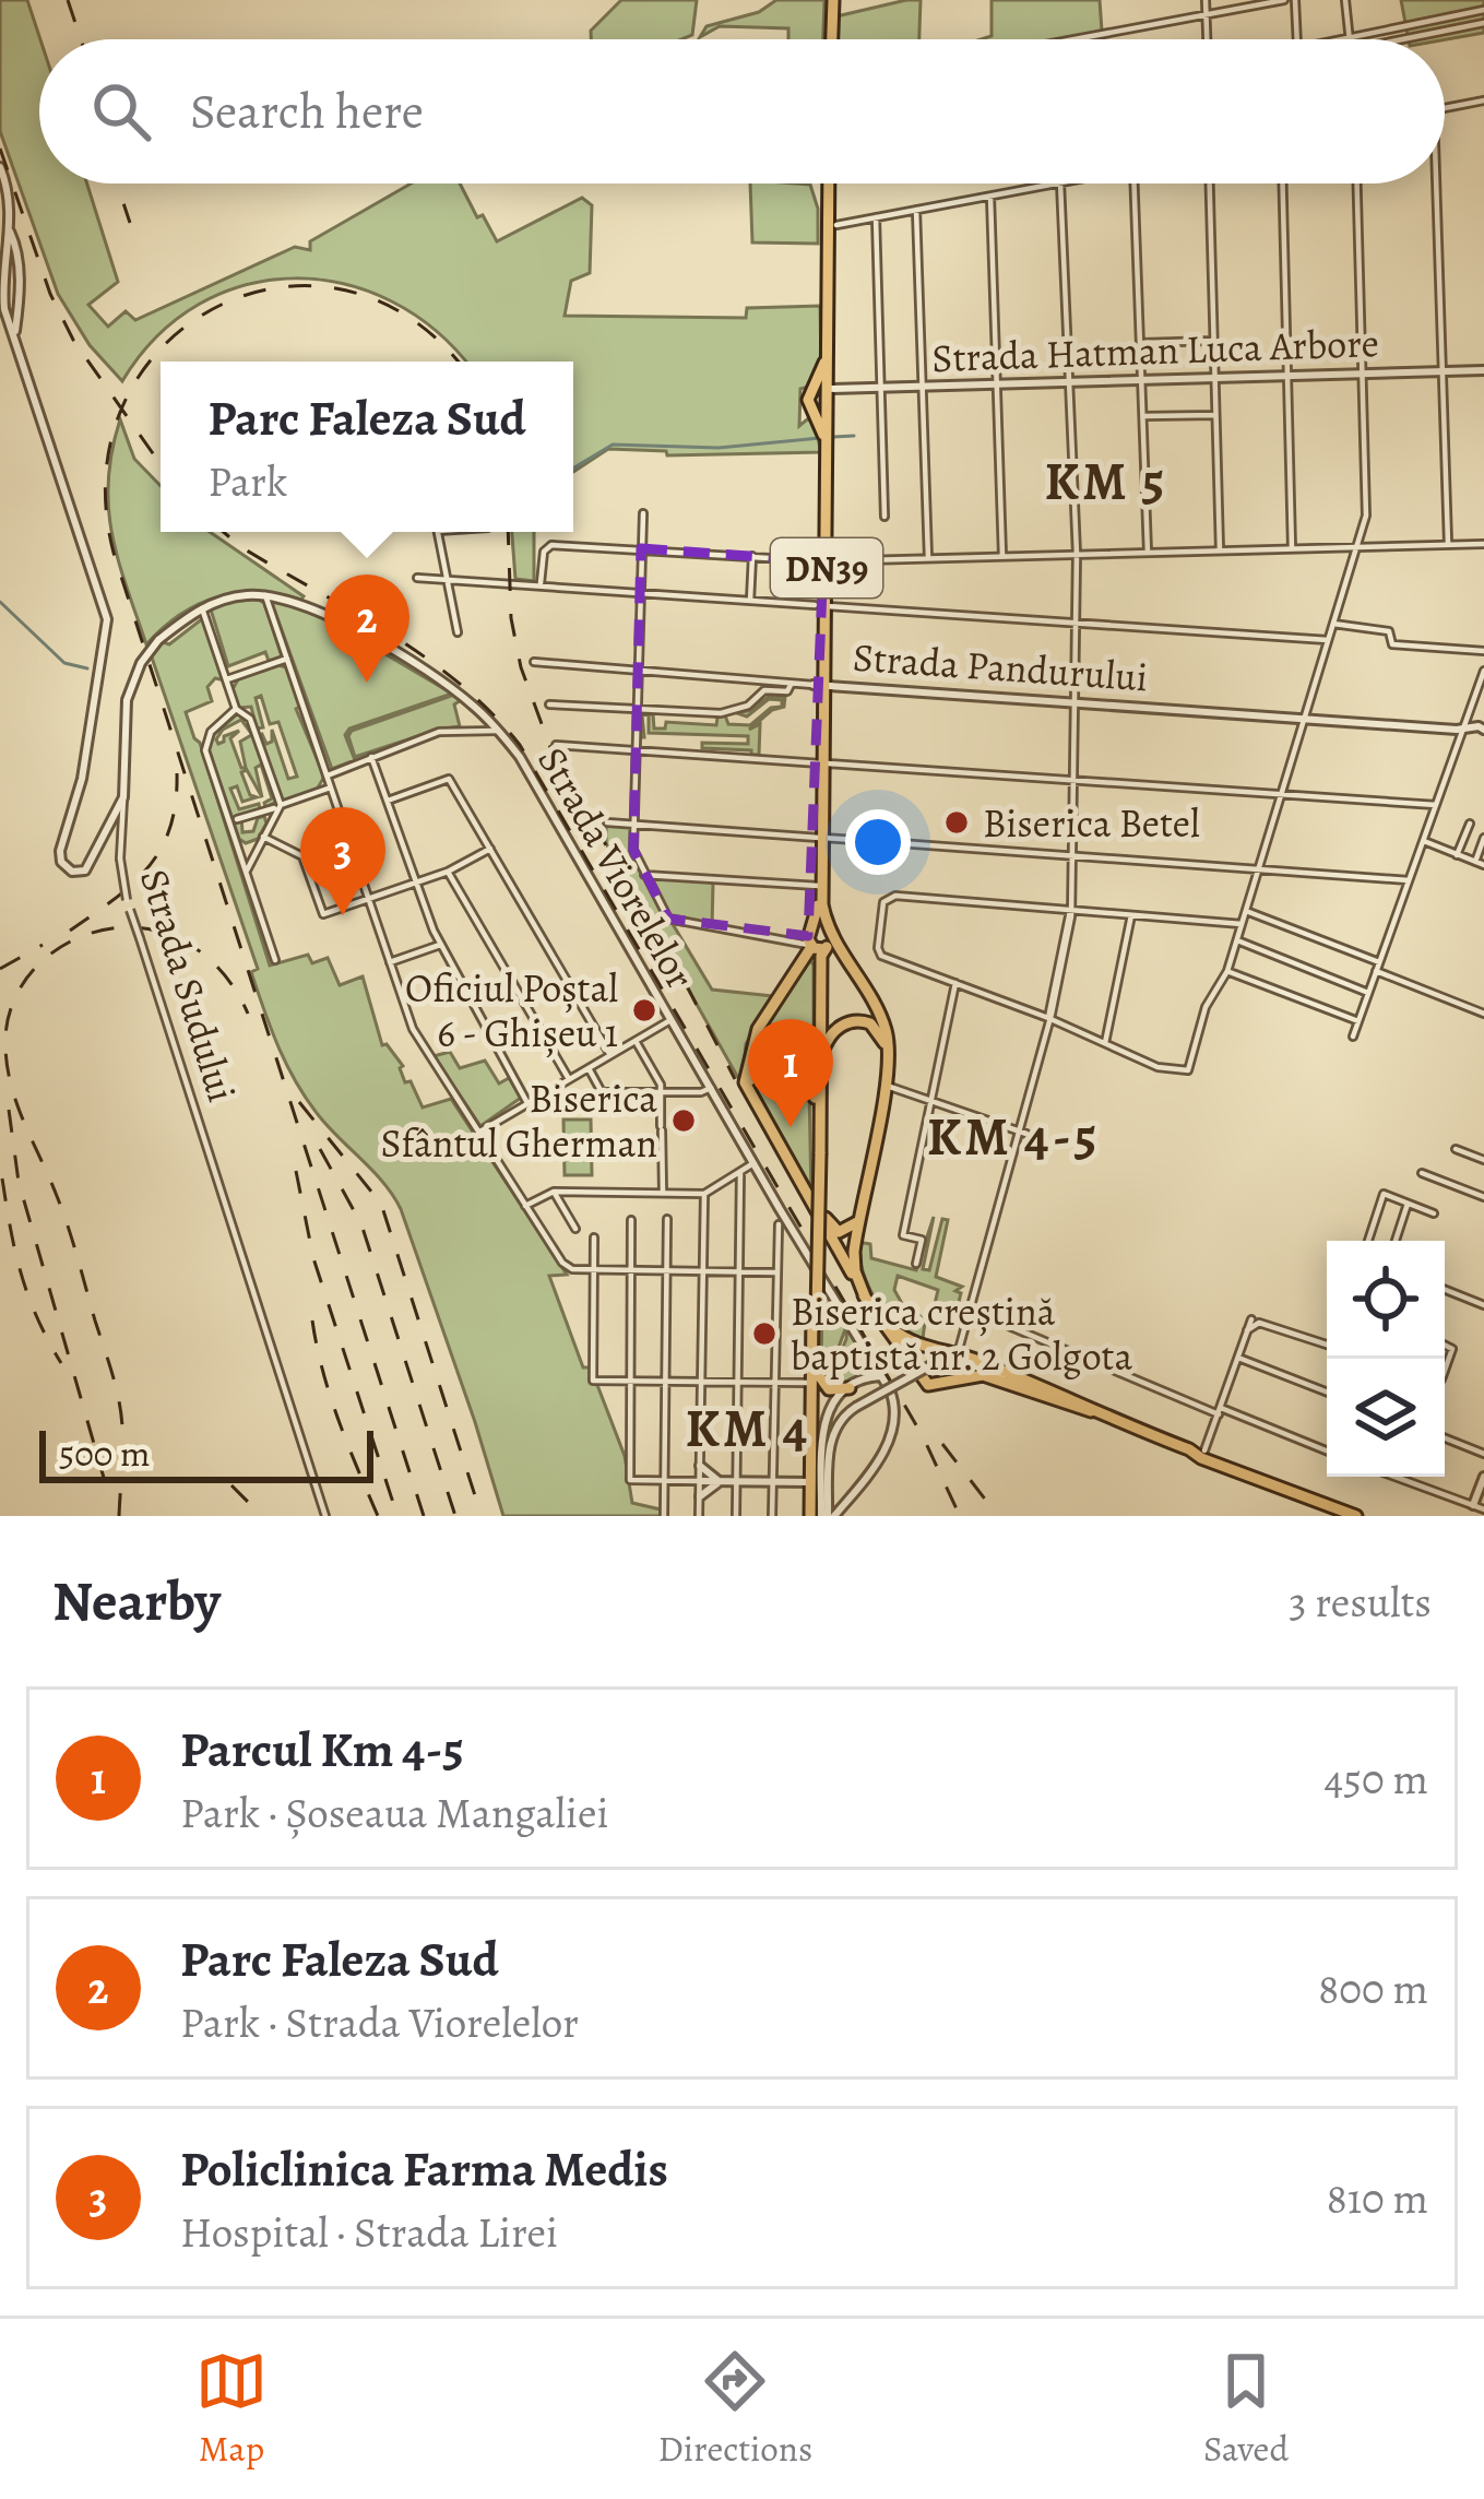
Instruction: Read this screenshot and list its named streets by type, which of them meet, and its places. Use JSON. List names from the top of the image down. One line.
{"streets":{"main road":["DN39"],"street":["Strada Hatman Luca Arbore","Strada Pandurului","Strada Viorelelor","Strada Sudului"]},"crossings":[["Strada Hatman Luca Arbore","DN39"],["DN39","Strada Pandurului"]],"districts":["KM 5","KM 4-5","KM 4"],"places":["Biserica Betel","Oficiul Poștal 6 - Ghișeu 1","Biserica Sfântul Gherman","Biserica creștină baptistă nr. 2 Golgota"],"scale_bar":"500 m","page":{"search":"Search here","popup":["Parc Faleza Sud","Park"],"pins":["2","3","1"],"scale":"500 m","heading":["Nearby","3 results"],"list":[{"mark":"1","name":"Parcul Km 4-5","note":"Park · Șoseaua Mangaliei","value":"450 m"},{"mark":"2","name":"Parc Faleza Sud","note":"Park · Strada Viorelelor","value":"800 m"},{"mark":"3","name":"Policlinica Farma Medis","note":"Hospital · Strada Lirei","value":"810 m"}],"nav":["Map","Directions","Saved"]}}
